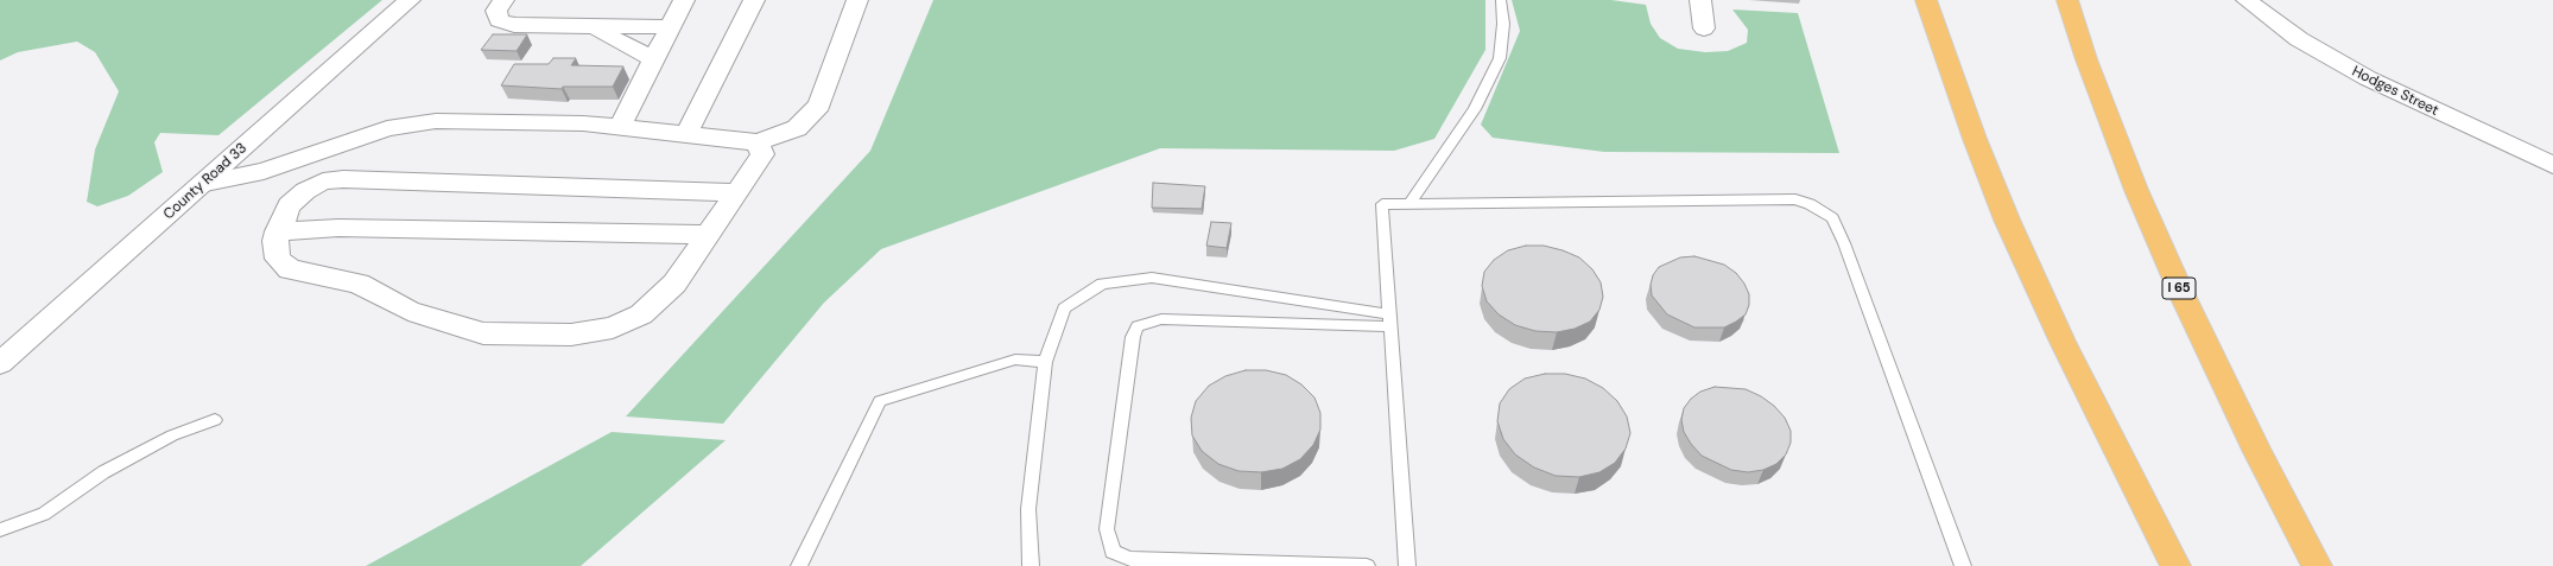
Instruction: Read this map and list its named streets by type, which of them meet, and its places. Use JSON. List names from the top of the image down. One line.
{"streets":{"highway":["I 65"],"street":["Hodges Street","County Road 33"]}}
